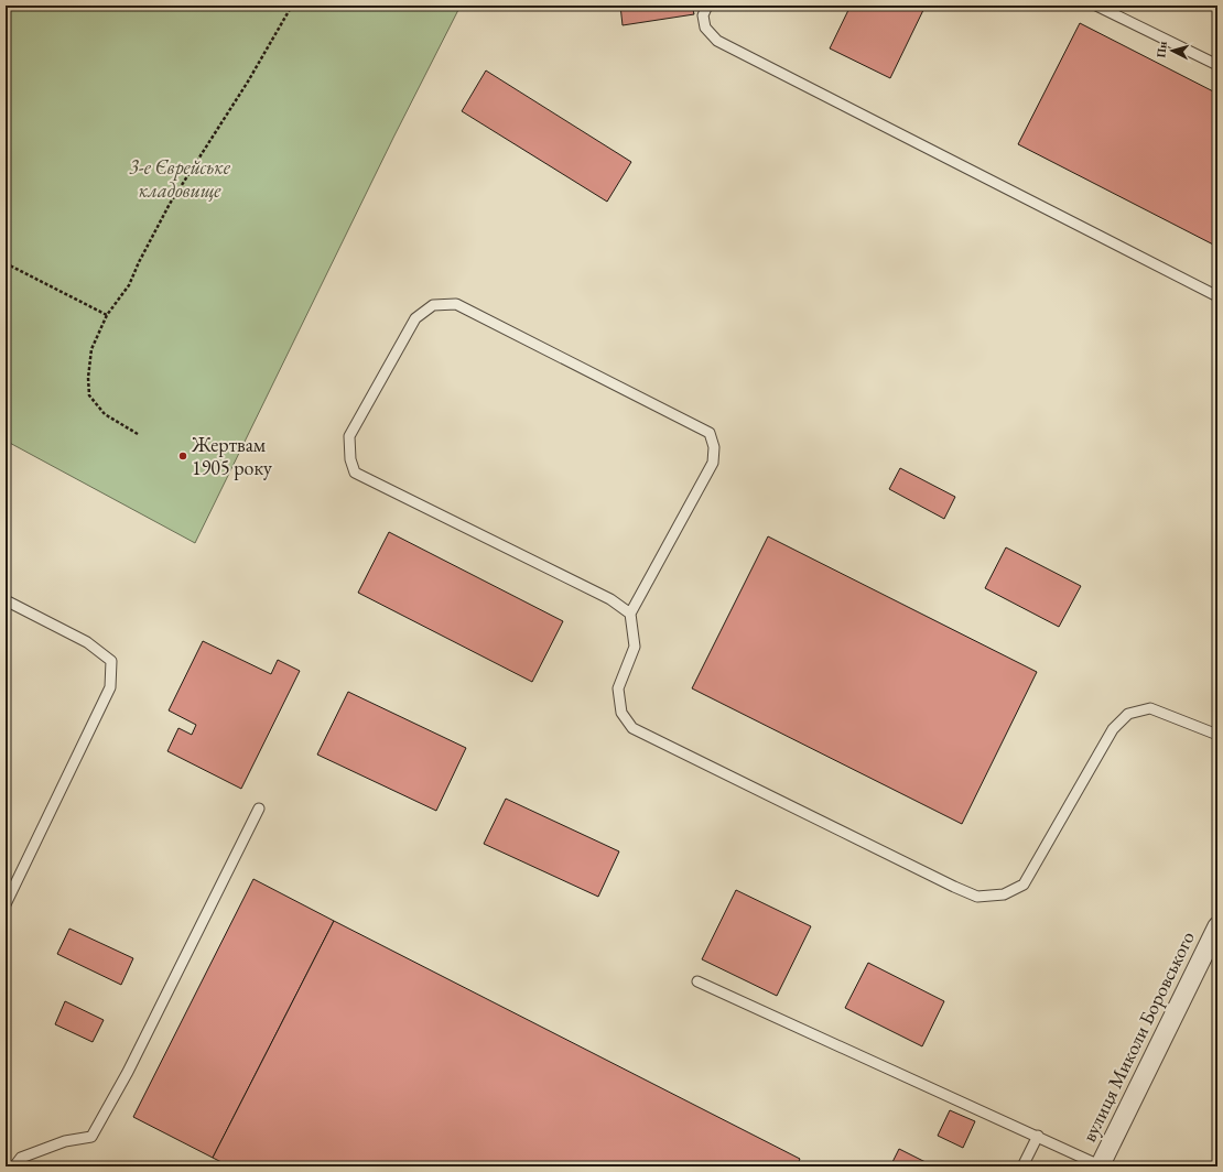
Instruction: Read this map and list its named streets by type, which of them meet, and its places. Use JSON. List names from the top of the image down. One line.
{"streets":{"street":["вулиця Миколи Боровського"]},"parks":["3-е Єврейське кладовище"],"places":["Жертвам 1905 року"],"north":"left"}
